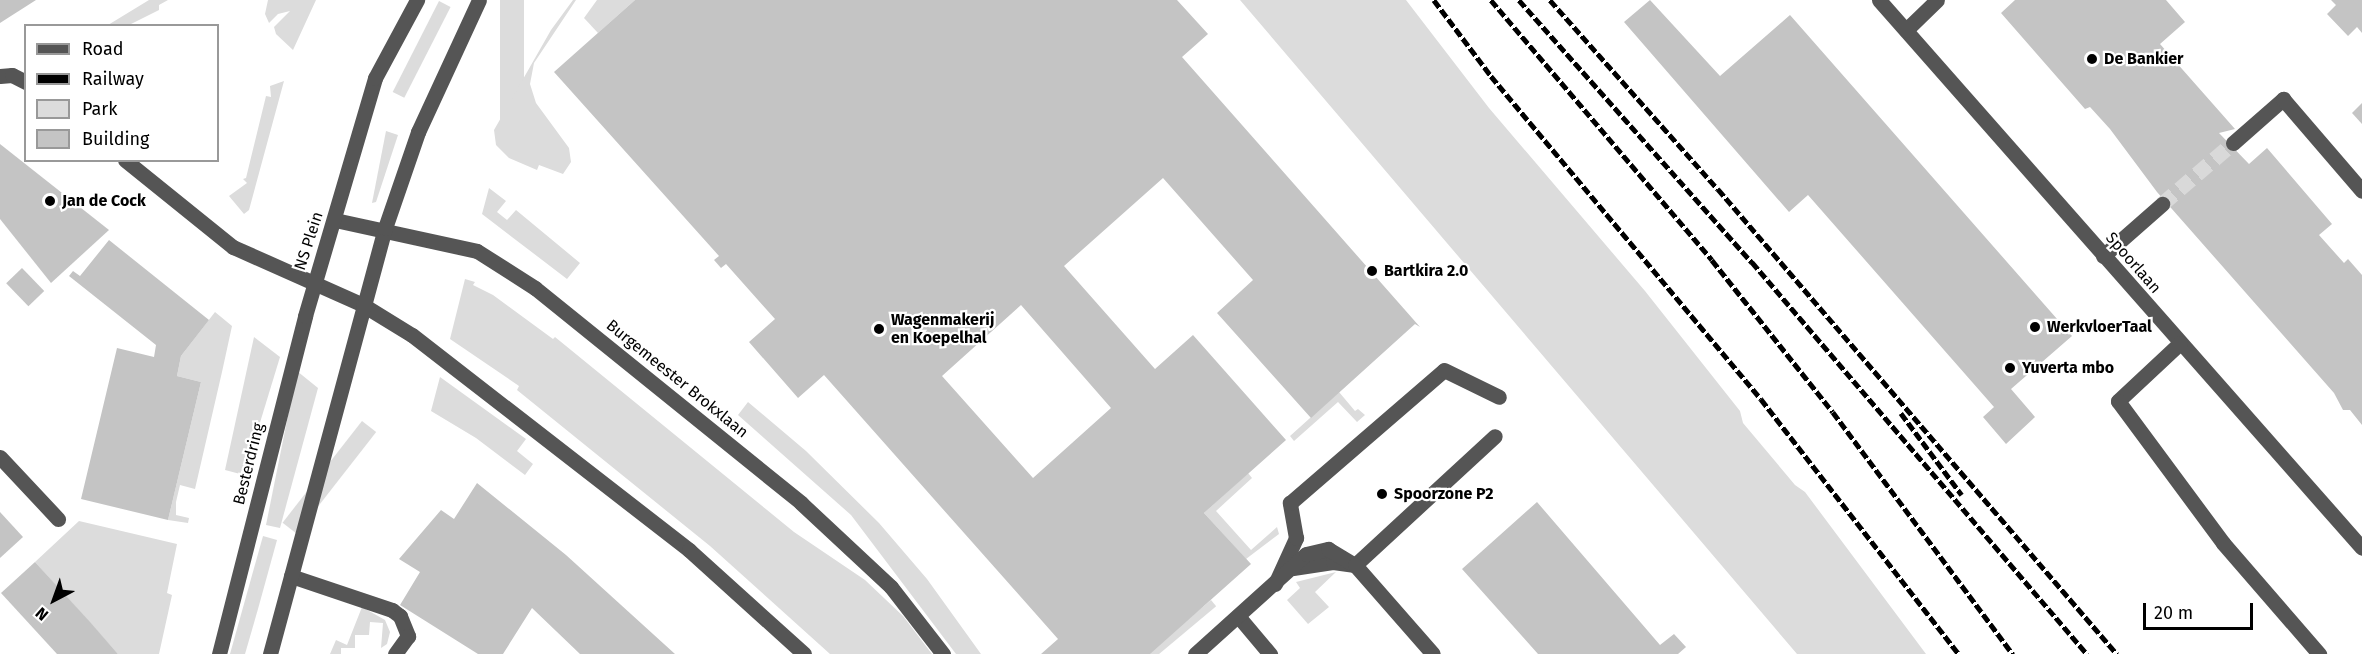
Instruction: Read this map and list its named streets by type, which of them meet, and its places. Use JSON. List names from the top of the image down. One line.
{"streets":{"street":["NS Plein","Spoorlaan","Burgemeester Brokxlaan","Besterdring"]},"crossings":[["NS Plein","Burgemeester Brokxlaan"],["NS Plein","Besterdring"]],"places":["De Bankier","Jan de Cock","Bartkira 2.0","WerkvloerTaal","Wagenmakerij en Koepelhal","Yuverta mbo","Spoorzone P2"],"legend":["Road","Railway","Park","Building"],"scale_bar":"20 m","north":"bottom left"}
